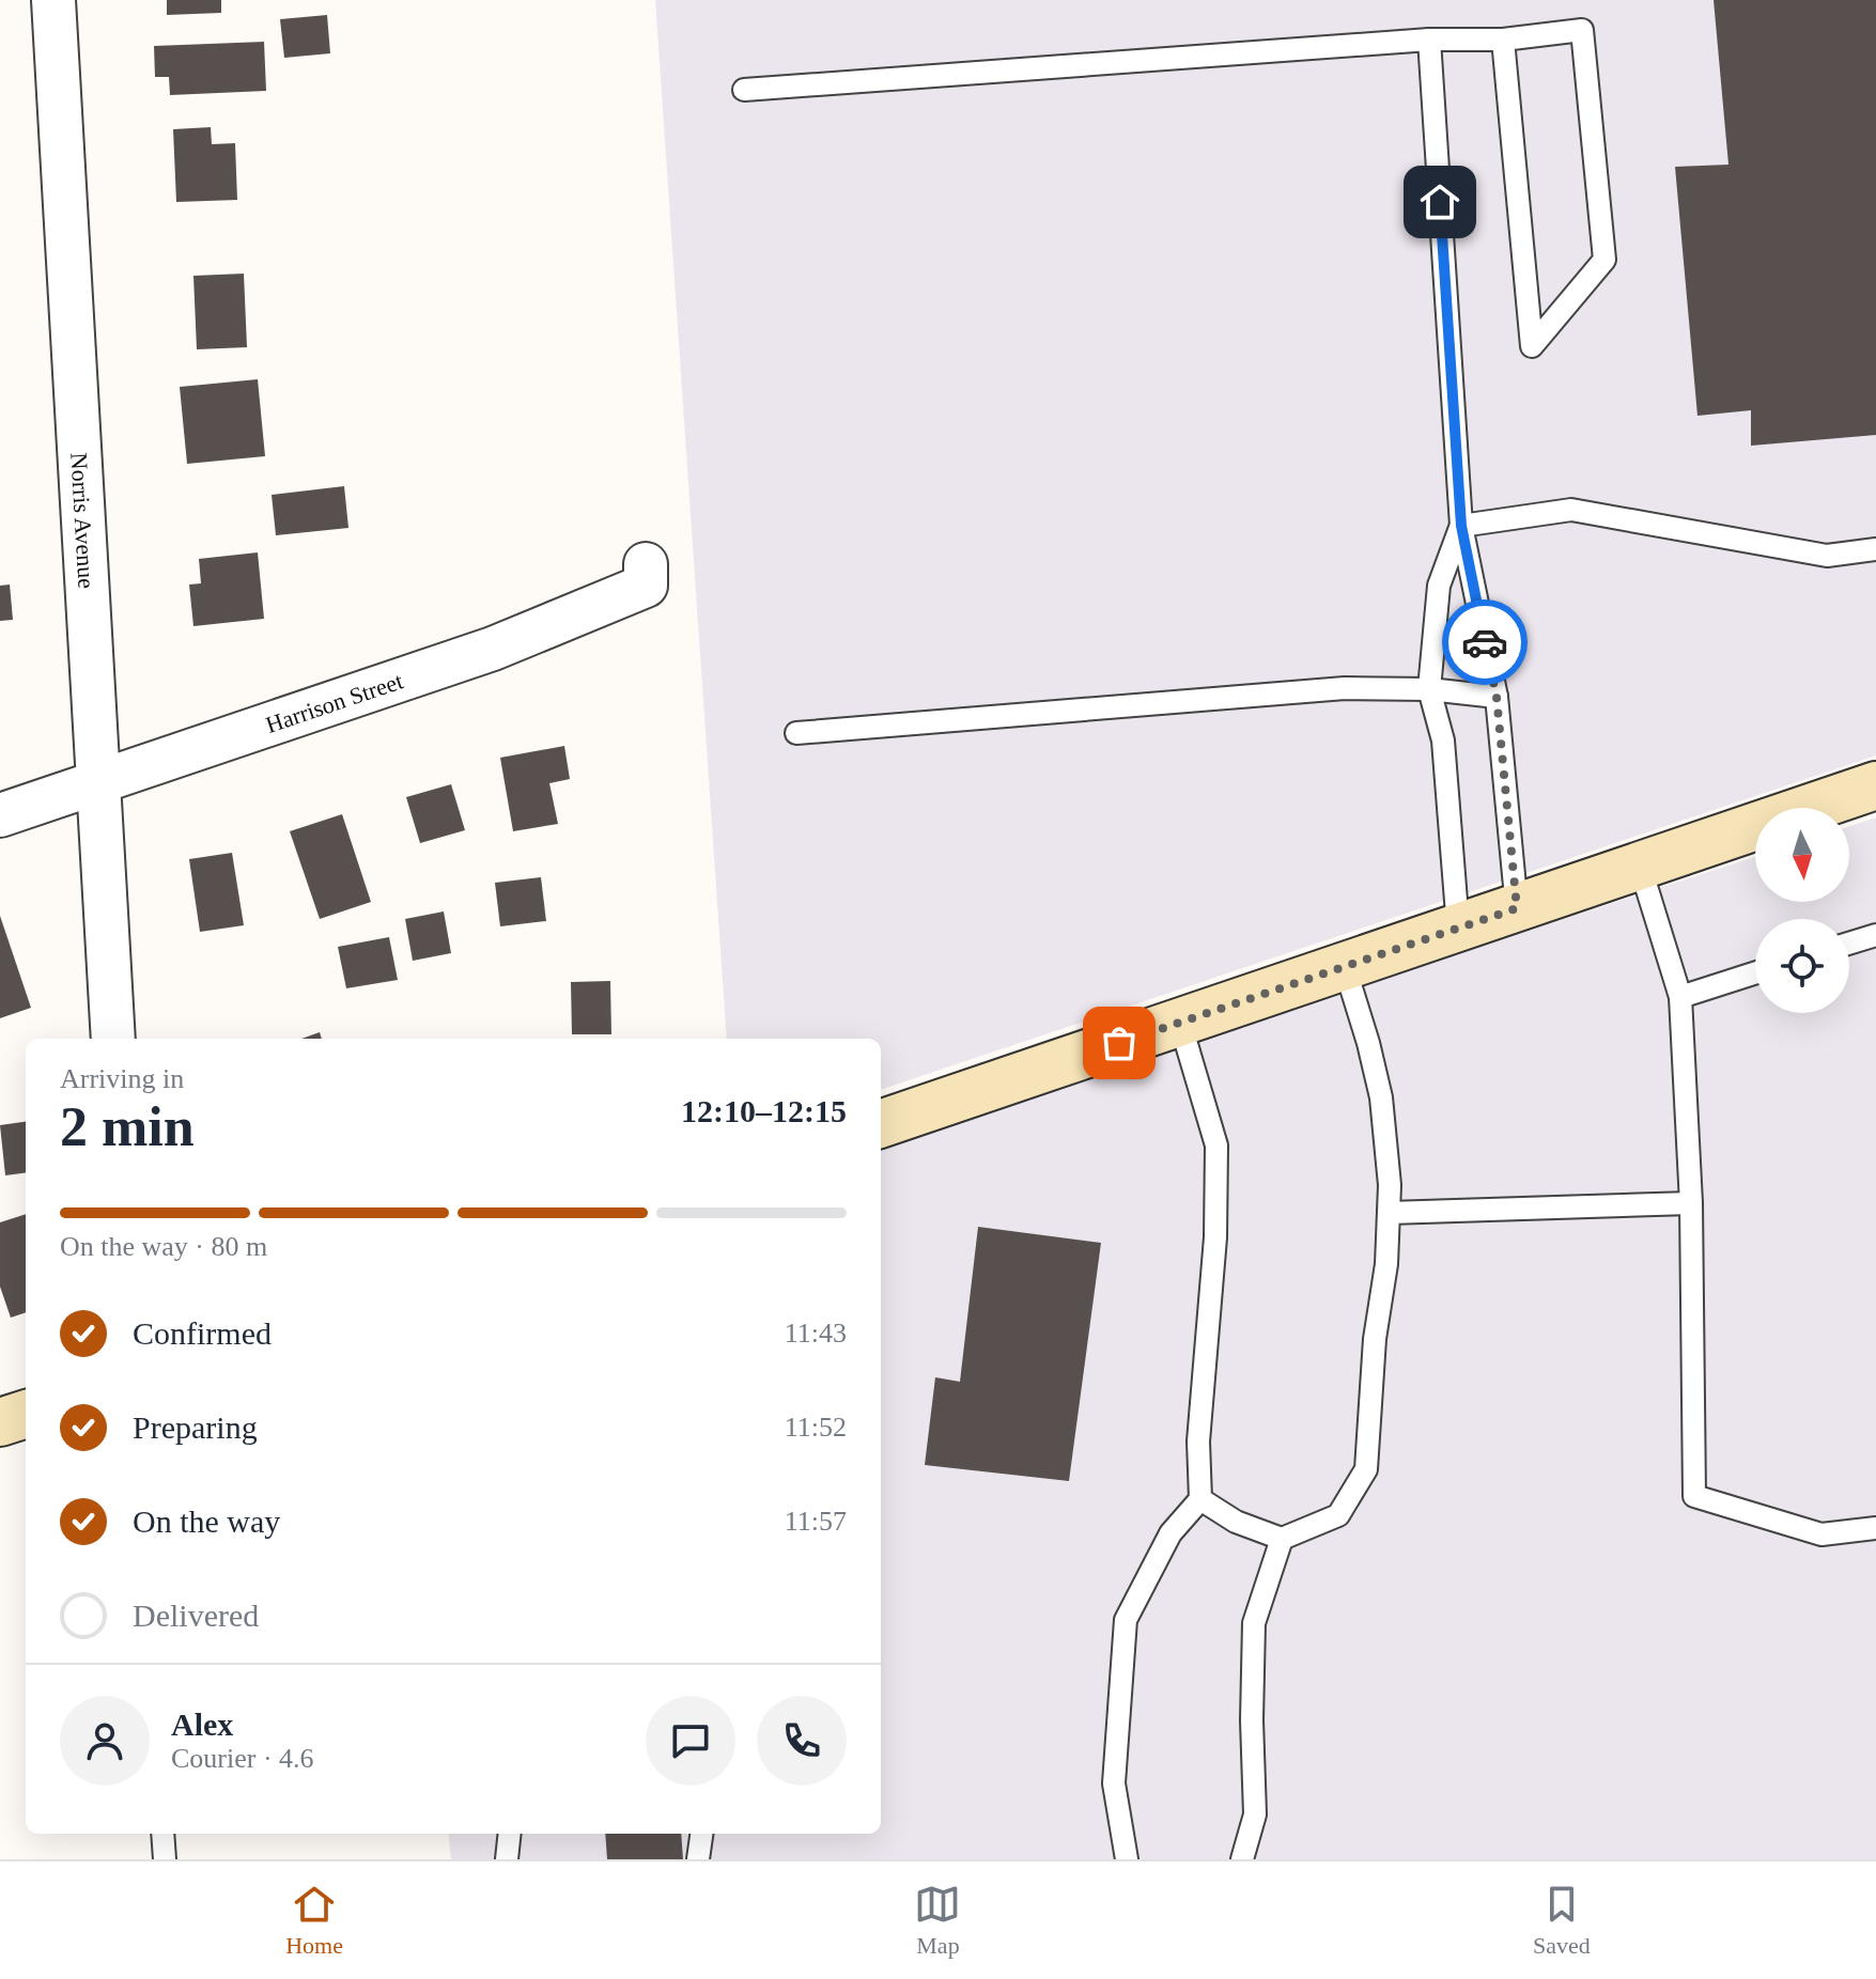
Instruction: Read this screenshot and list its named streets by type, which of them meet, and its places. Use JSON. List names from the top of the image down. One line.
{"streets":{"street":["Norris Avenue","Harrison Street"]},"crossings":[["Norris Avenue","Harrison Street"]],"north":"bottom","page":{"heading":["2 min","Arriving in","12:10–12:15"],"panel":["Alex","Courier · 4.6"],"bar":"On the way · 80 m","list":[["Confirmed","11:43"],["Preparing","11:52"],["On the way","11:57"],"Delivered"],"tabs":["Home","Map","Saved"]}}
